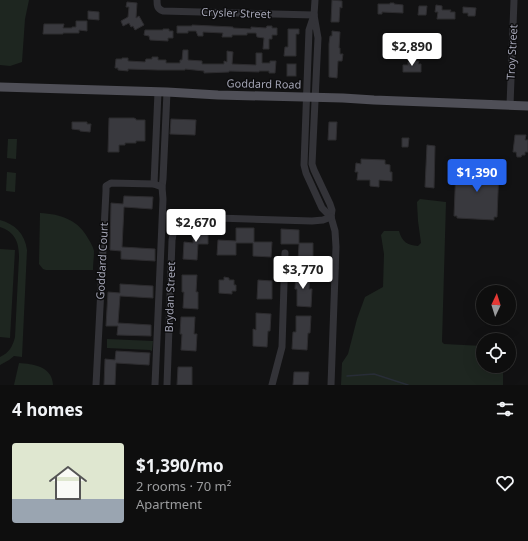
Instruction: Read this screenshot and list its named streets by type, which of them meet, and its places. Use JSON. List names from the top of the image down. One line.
{"streets":{"main road":["Goddard Road"],"street":["Crysler Street","Troy Street","Goddard Court","Brydan Street"]},"crossings":[["Troy Street","Goddard Road"]],"north":"top","page":{"price":["$2,890","$1,390","$2,670","$3,770"],"heading":"4 homes","list":[{"name":"$1,390/mo","note":"2 rooms · 70 m² · Apartment"}]}}
